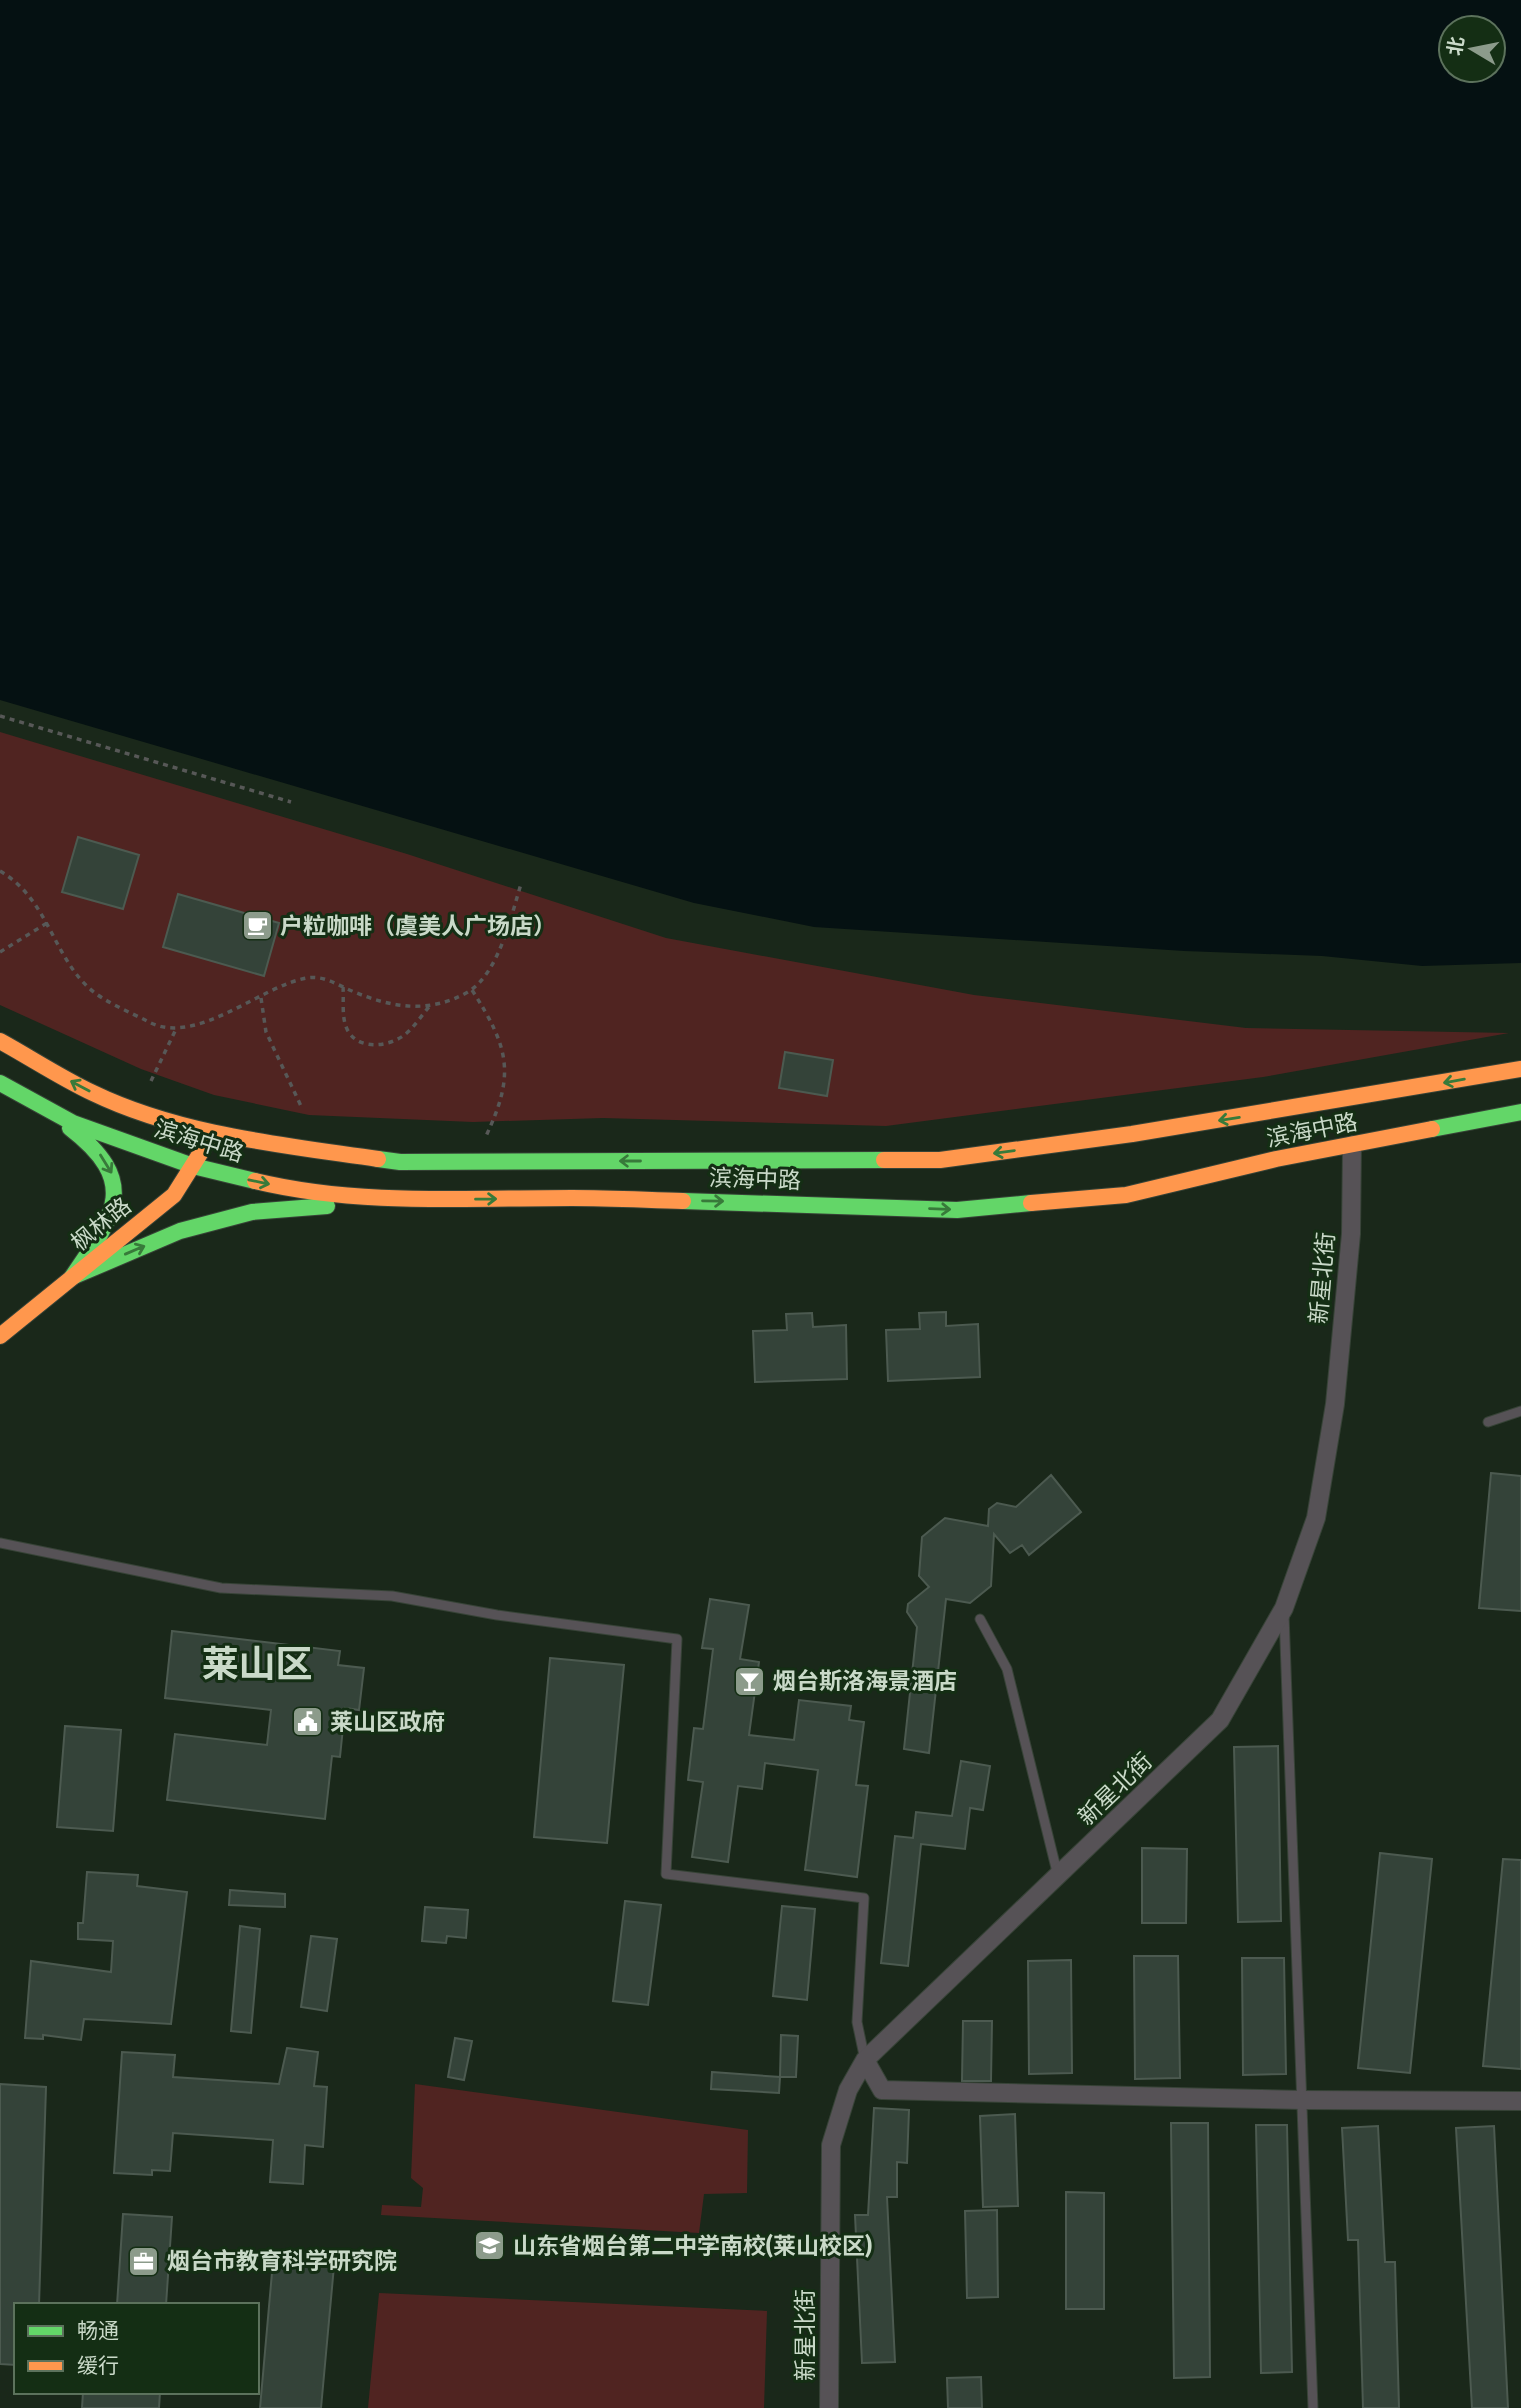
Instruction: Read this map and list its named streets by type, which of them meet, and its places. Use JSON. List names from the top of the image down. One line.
{"streets":{"main road":["滨海中路","枫林路"],"street":["新星北街"]},"crossings":[["滨海中路","枫林路"],["滨海中路","新星北街"]],"districts":["莱山区"],"places":{"cafe":["户粒咖啡（虞美人广场店）"],"bar":["烟台斯洛海景酒店"],"public building":["莱山区政府"],"school or university":["山东省烟台第二中学南校(莱山校区)"],"office":["烟台市教育科学研究院"]},"legend":["畅通","缓行"],"north":"left"}
